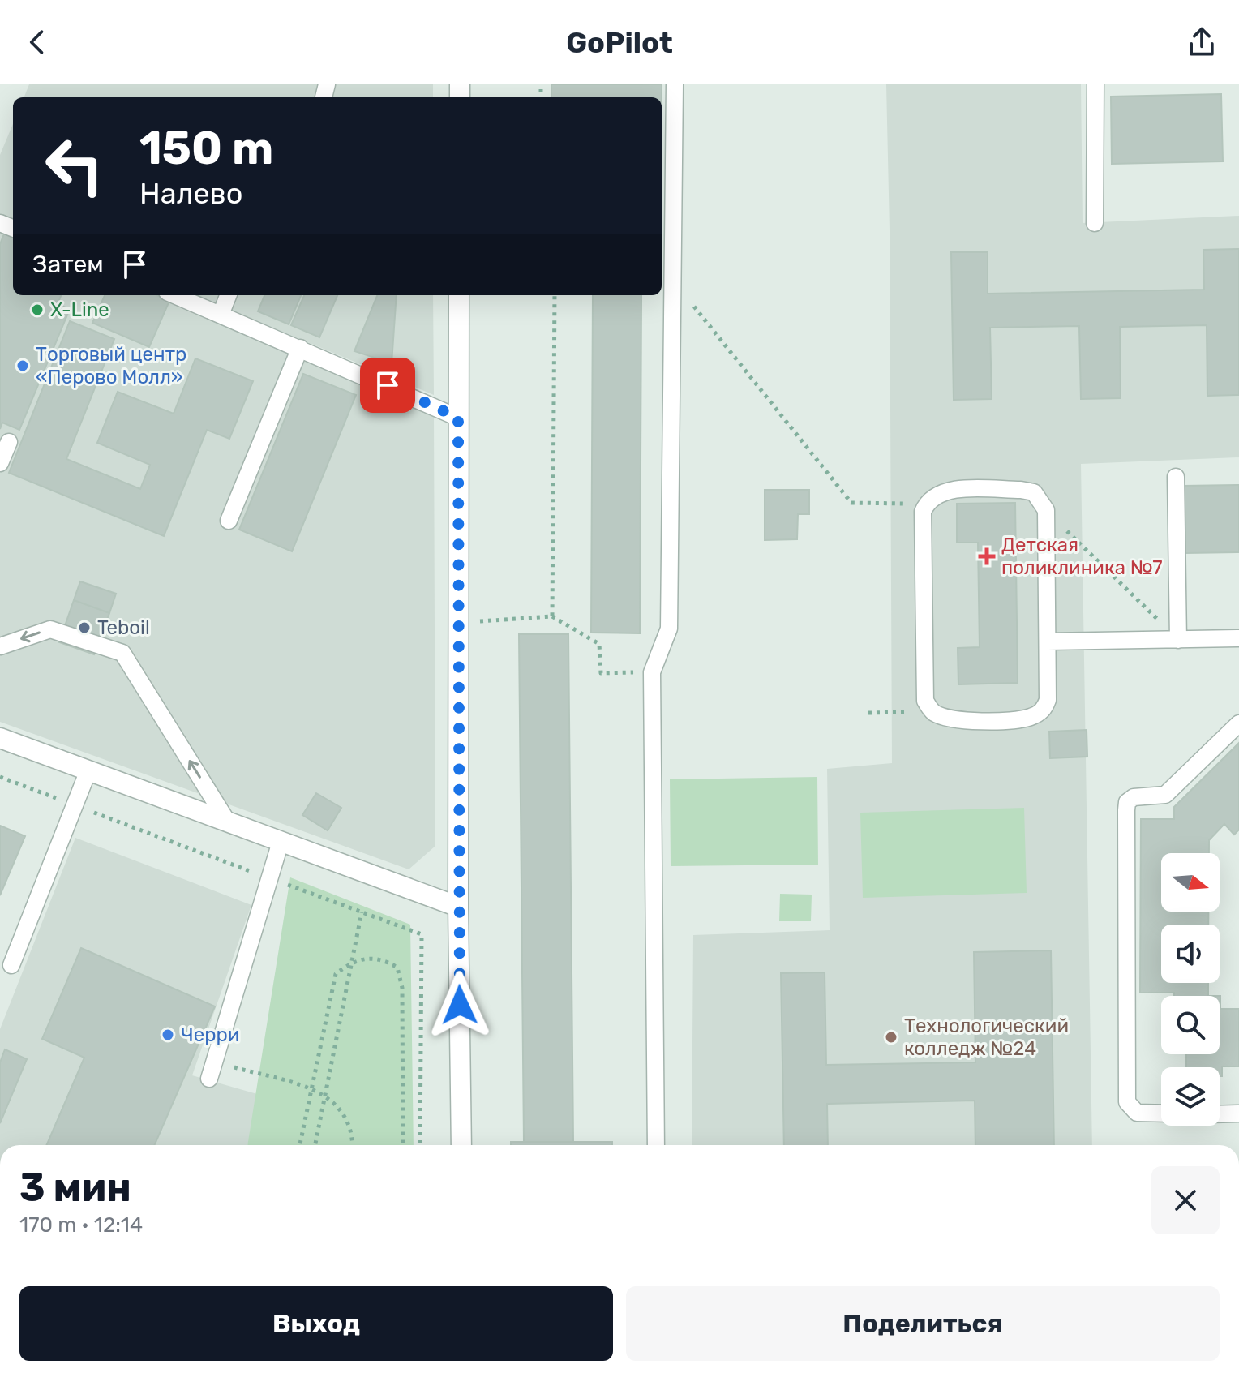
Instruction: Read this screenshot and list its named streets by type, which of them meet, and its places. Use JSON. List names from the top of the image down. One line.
{"places":{"other":["X-Line","Торговый центр «Перово Молл»","Teboil","Черри","Технологический колледж №24"],"health":["Детская поликлиника №7"]},"north":"right","page":{"header":"GoPilot","turn":["150 m","Налево"],"then":"Затем","heading":["3 мин","170 m · 12:14"],"buttons":["Выход","Поделиться"]}}
